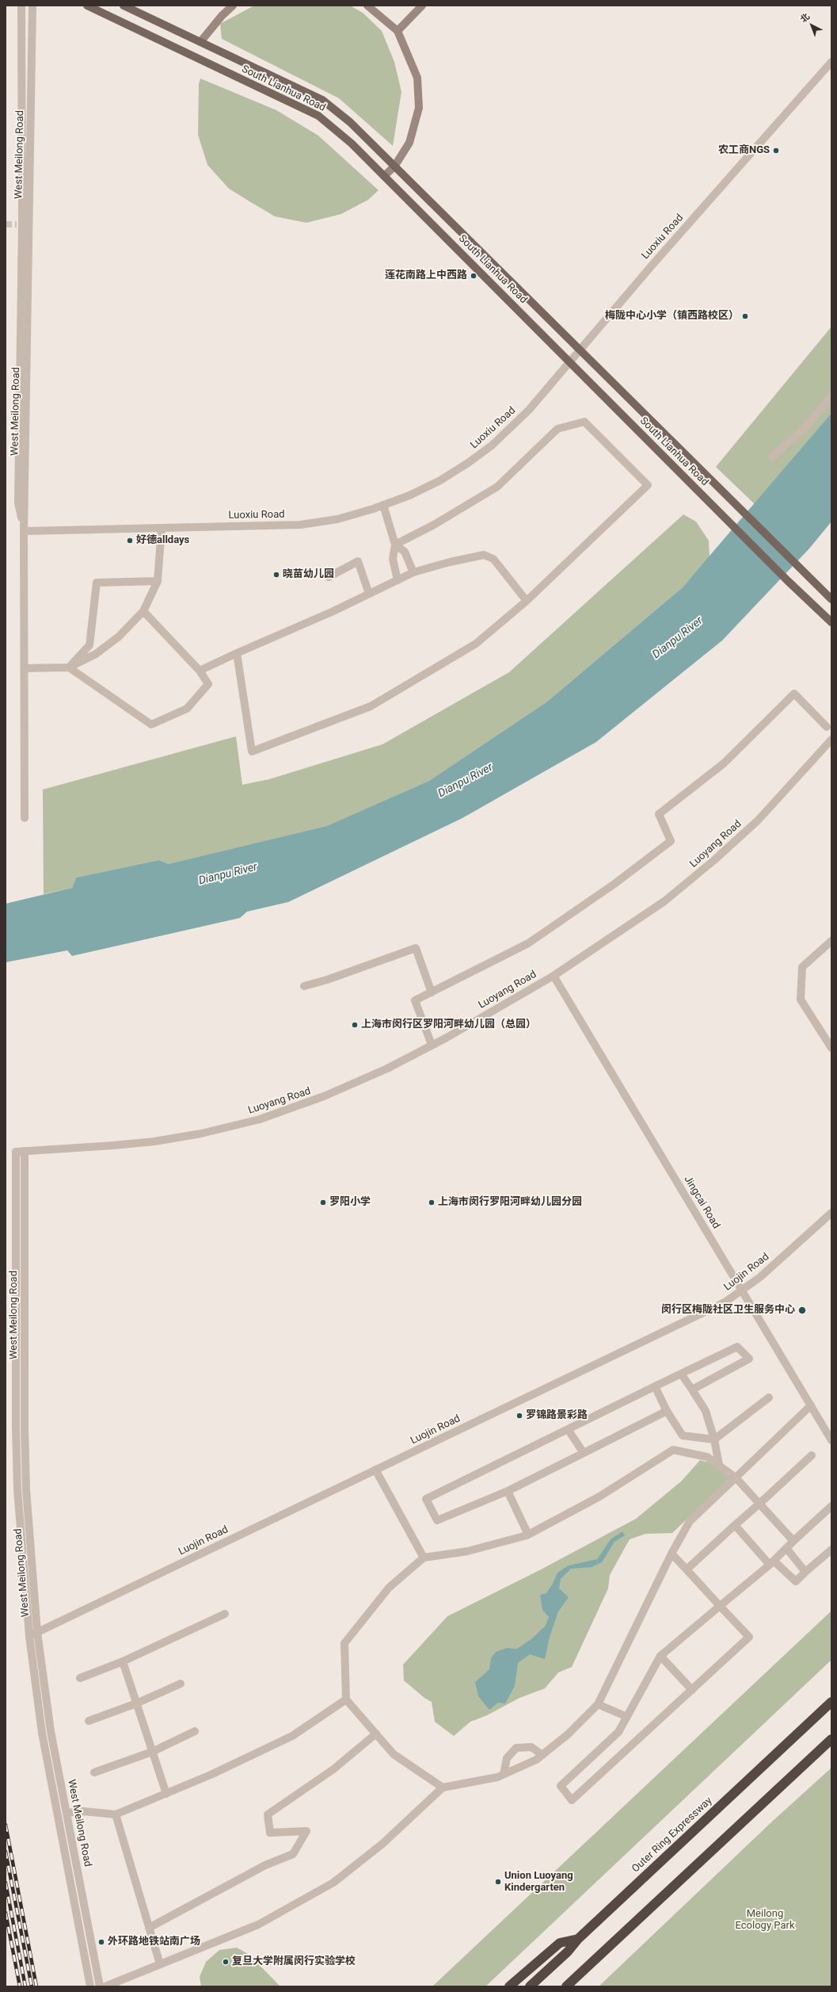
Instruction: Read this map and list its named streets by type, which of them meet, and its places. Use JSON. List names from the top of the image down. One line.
{"streets":{"highway":["Outer Ring Expressway"],"main road":["South Lianhua Road"],"street":["West Meilong Road","Luoxiu Road","Luoyang Road","Jingcai Road","Luojin Road"]},"crossings":[["South Lianhua Road","Luoxiu Road"],["West Meilong Road","Luoxiu Road"],["West Meilong Road","Luoyang Road"],["West Meilong Road","Luojin Road"],["Luoyang Road","Jingcai Road"],["Jingcai Road","Luojin Road"]],"water":["Dianpu River"],"parks":["Meilong Ecology Park"],"places":["农工商NGS","莲花南路上中西路","梅陇中心小学（镇西路校区）","好德alldays","晓苗幼儿园","上海市闵行区罗阳河畔幼儿园（总园）","罗阳小学","上海市闵行罗阳河畔幼儿园分园","闵行区梅陇社区卫生服务中心","罗锦路景彩路","Union Luoyang Kindergarten","外环路地铁站南广场","复旦大学附属闵行实验学校"],"north":"top left"}
